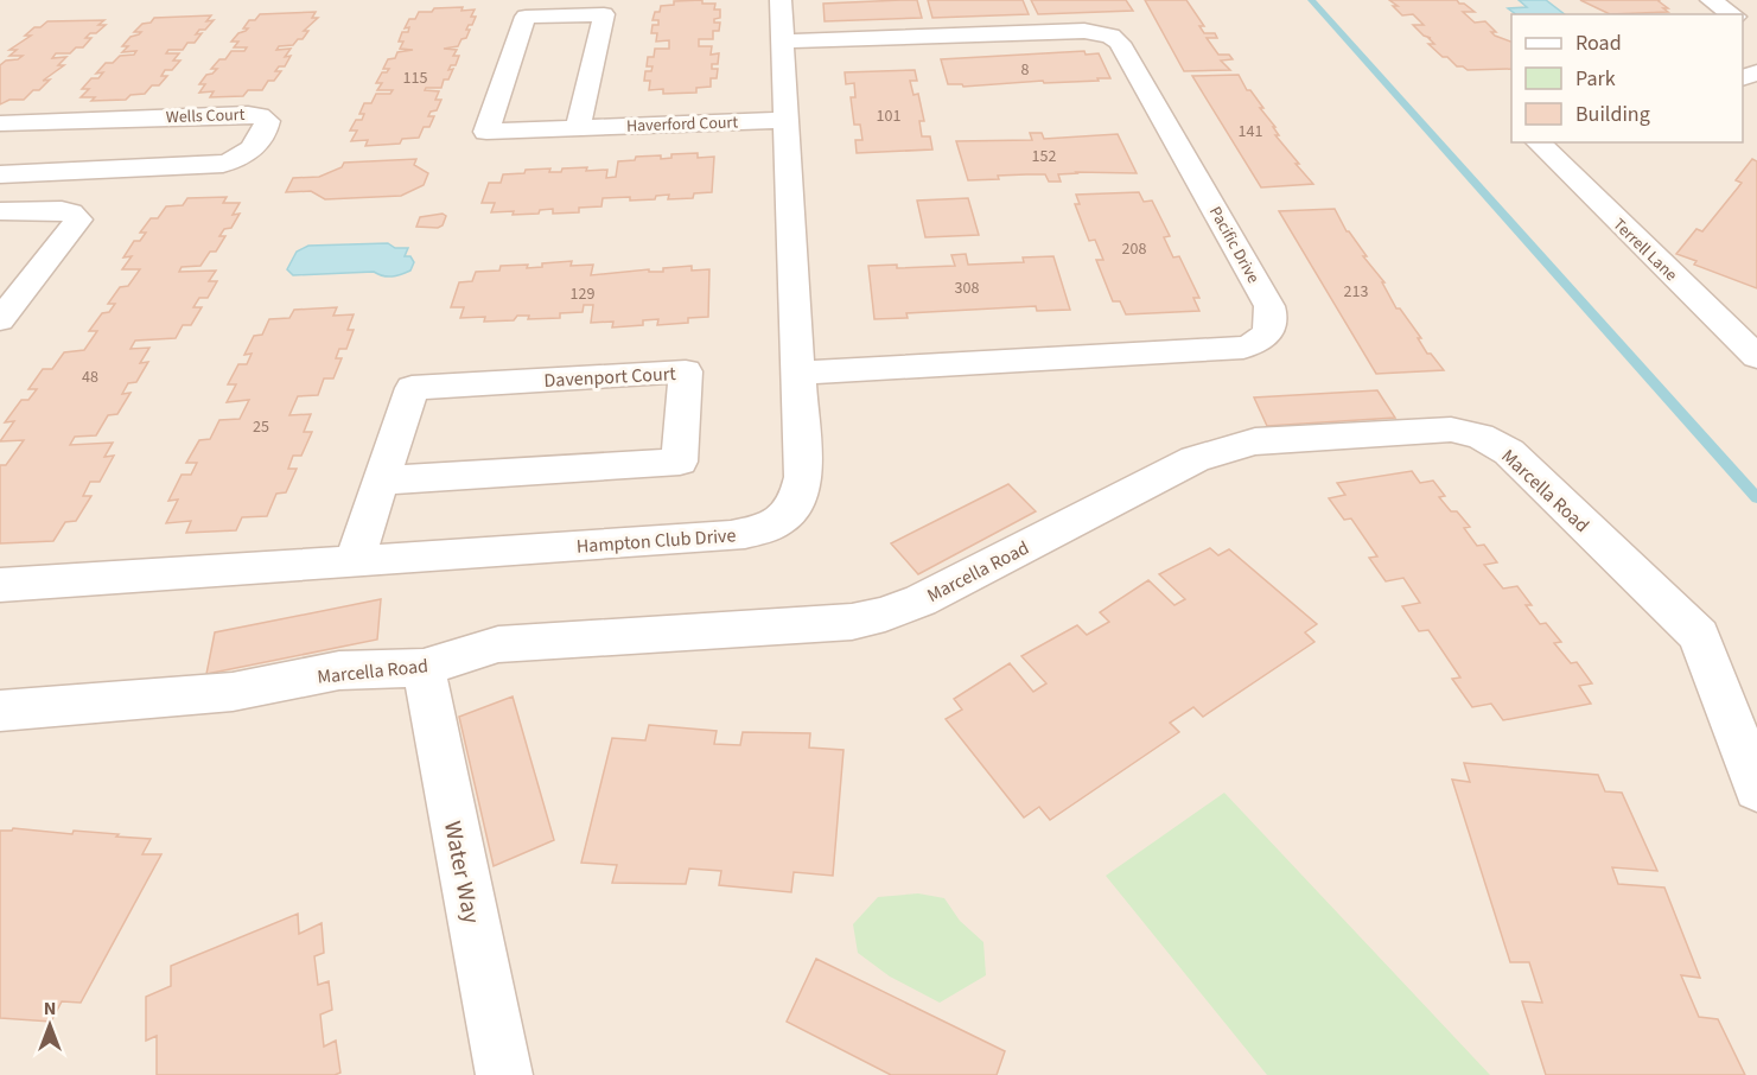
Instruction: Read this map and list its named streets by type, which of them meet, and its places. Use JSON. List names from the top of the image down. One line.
{"streets":{"street":["Wells Court","Haverford Court","Pacific Drive","Terrell Lane","Davenport Court","Marcella Road","Hampton Club Drive","Water Way"]},"crossings":[["Haverford Court","Hampton Club Drive"],["Pacific Drive","Hampton Club Drive"],["Davenport Court","Hampton Club Drive"],["Marcella Road","Water Way"]],"house_numbers":["8","115","101","141","152","208","308","213","129","48","25"],"legend":["Road","Park","Building"],"north":"top"}
